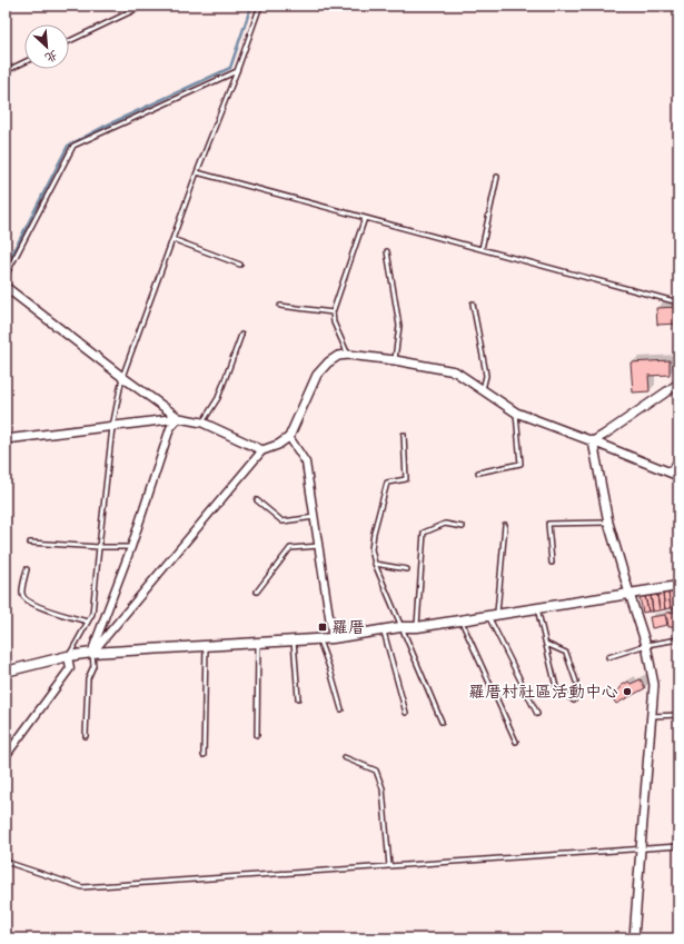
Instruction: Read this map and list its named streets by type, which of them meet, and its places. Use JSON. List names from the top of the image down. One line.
{"places":{"transit":["羅厝"],"other":["羅厝村社區活動中心"]},"north":"bottom right"}
